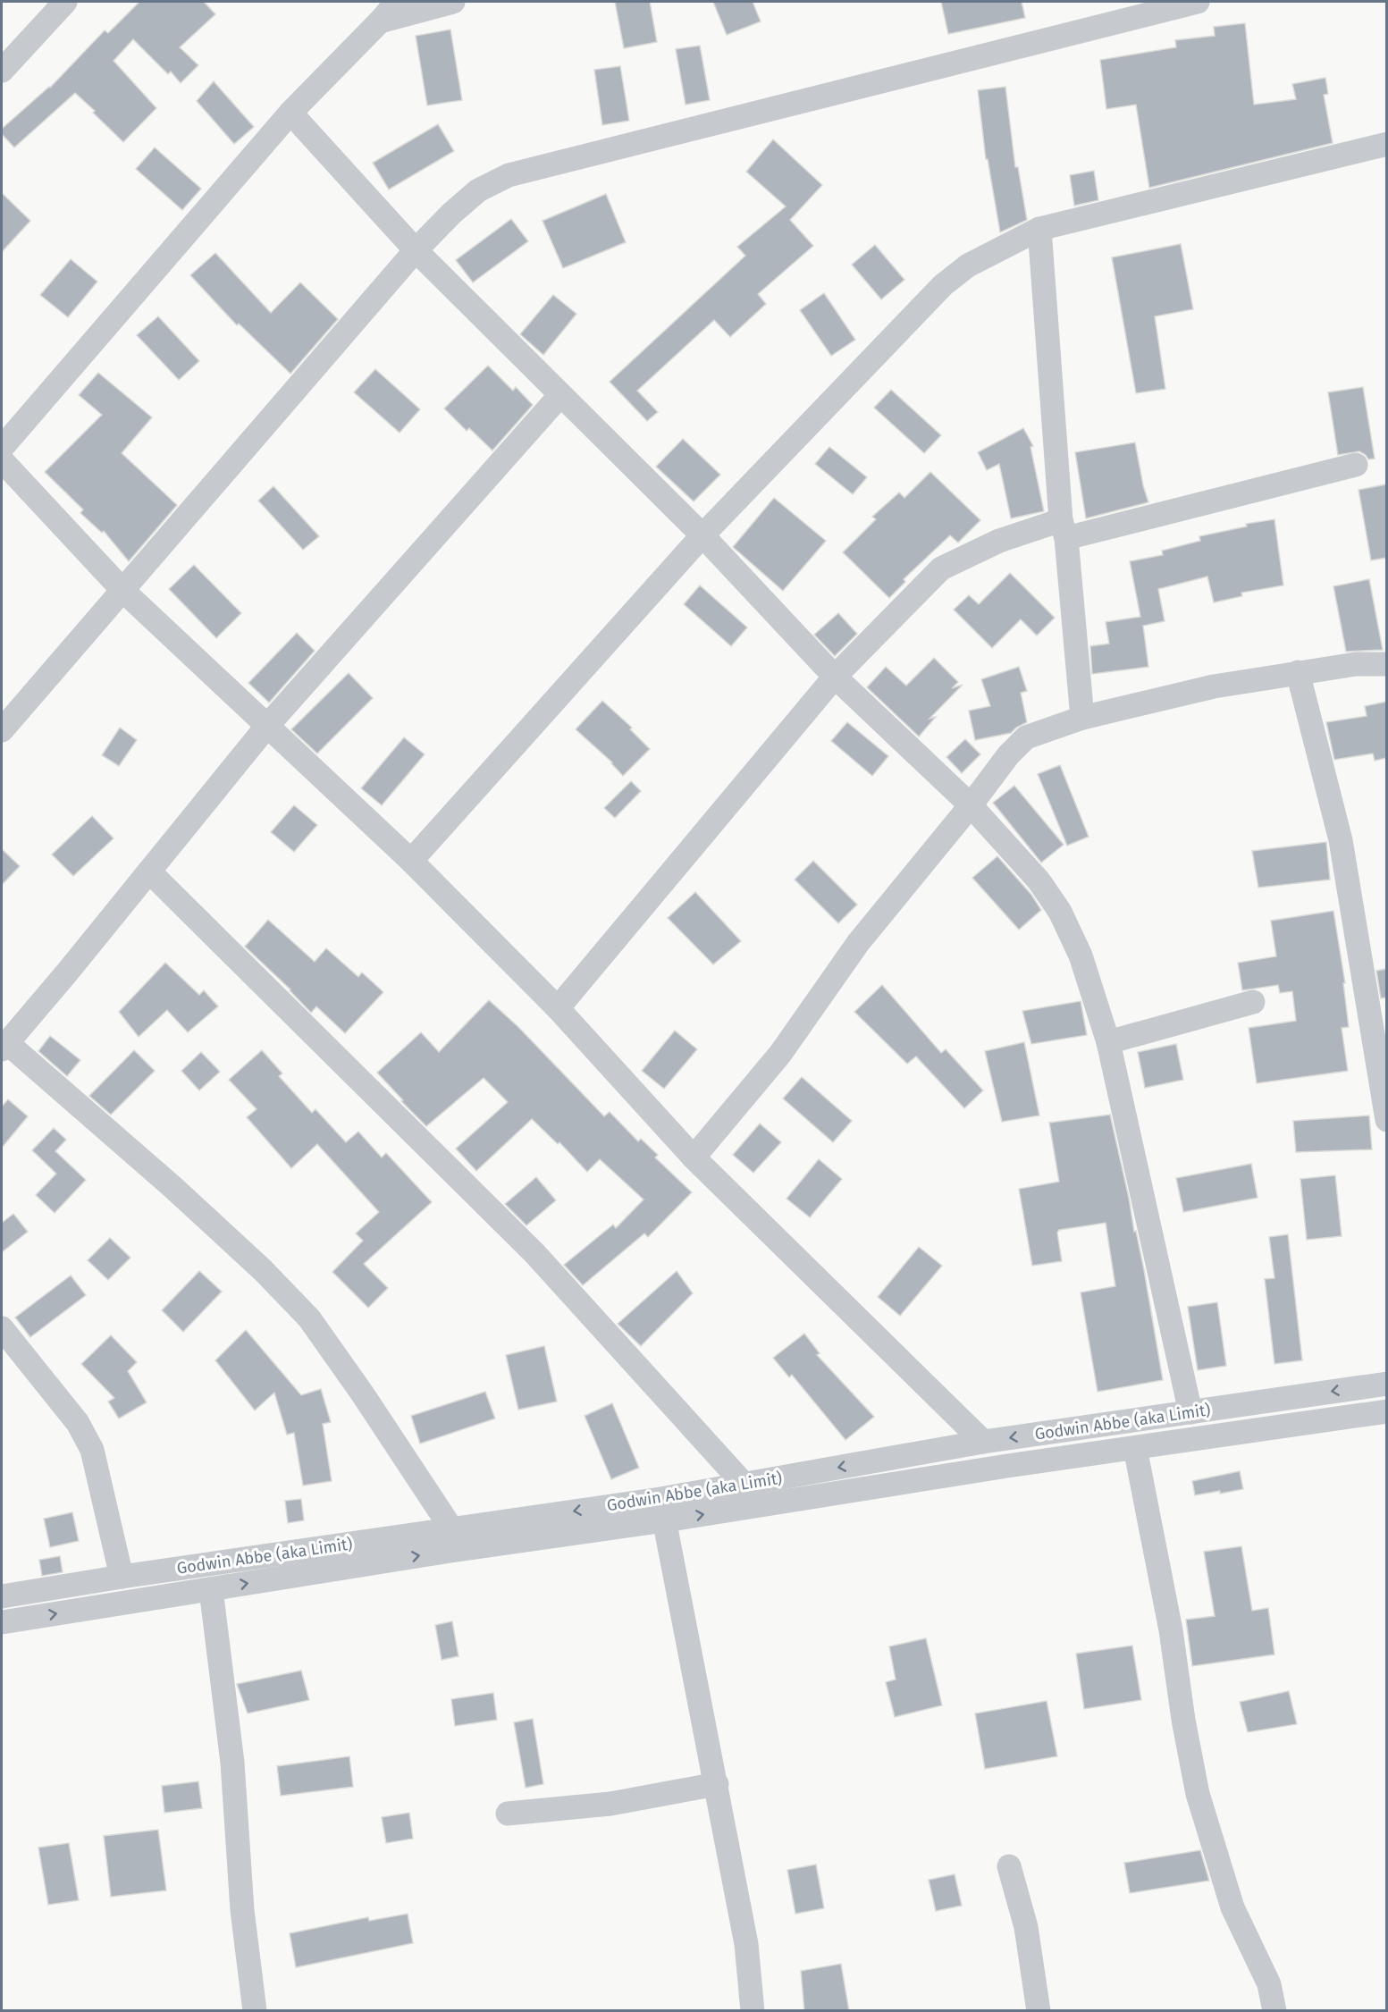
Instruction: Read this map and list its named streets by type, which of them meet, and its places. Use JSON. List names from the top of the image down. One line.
{"streets":{"street":["Godwin Abbe (aka Limit)"]}}
